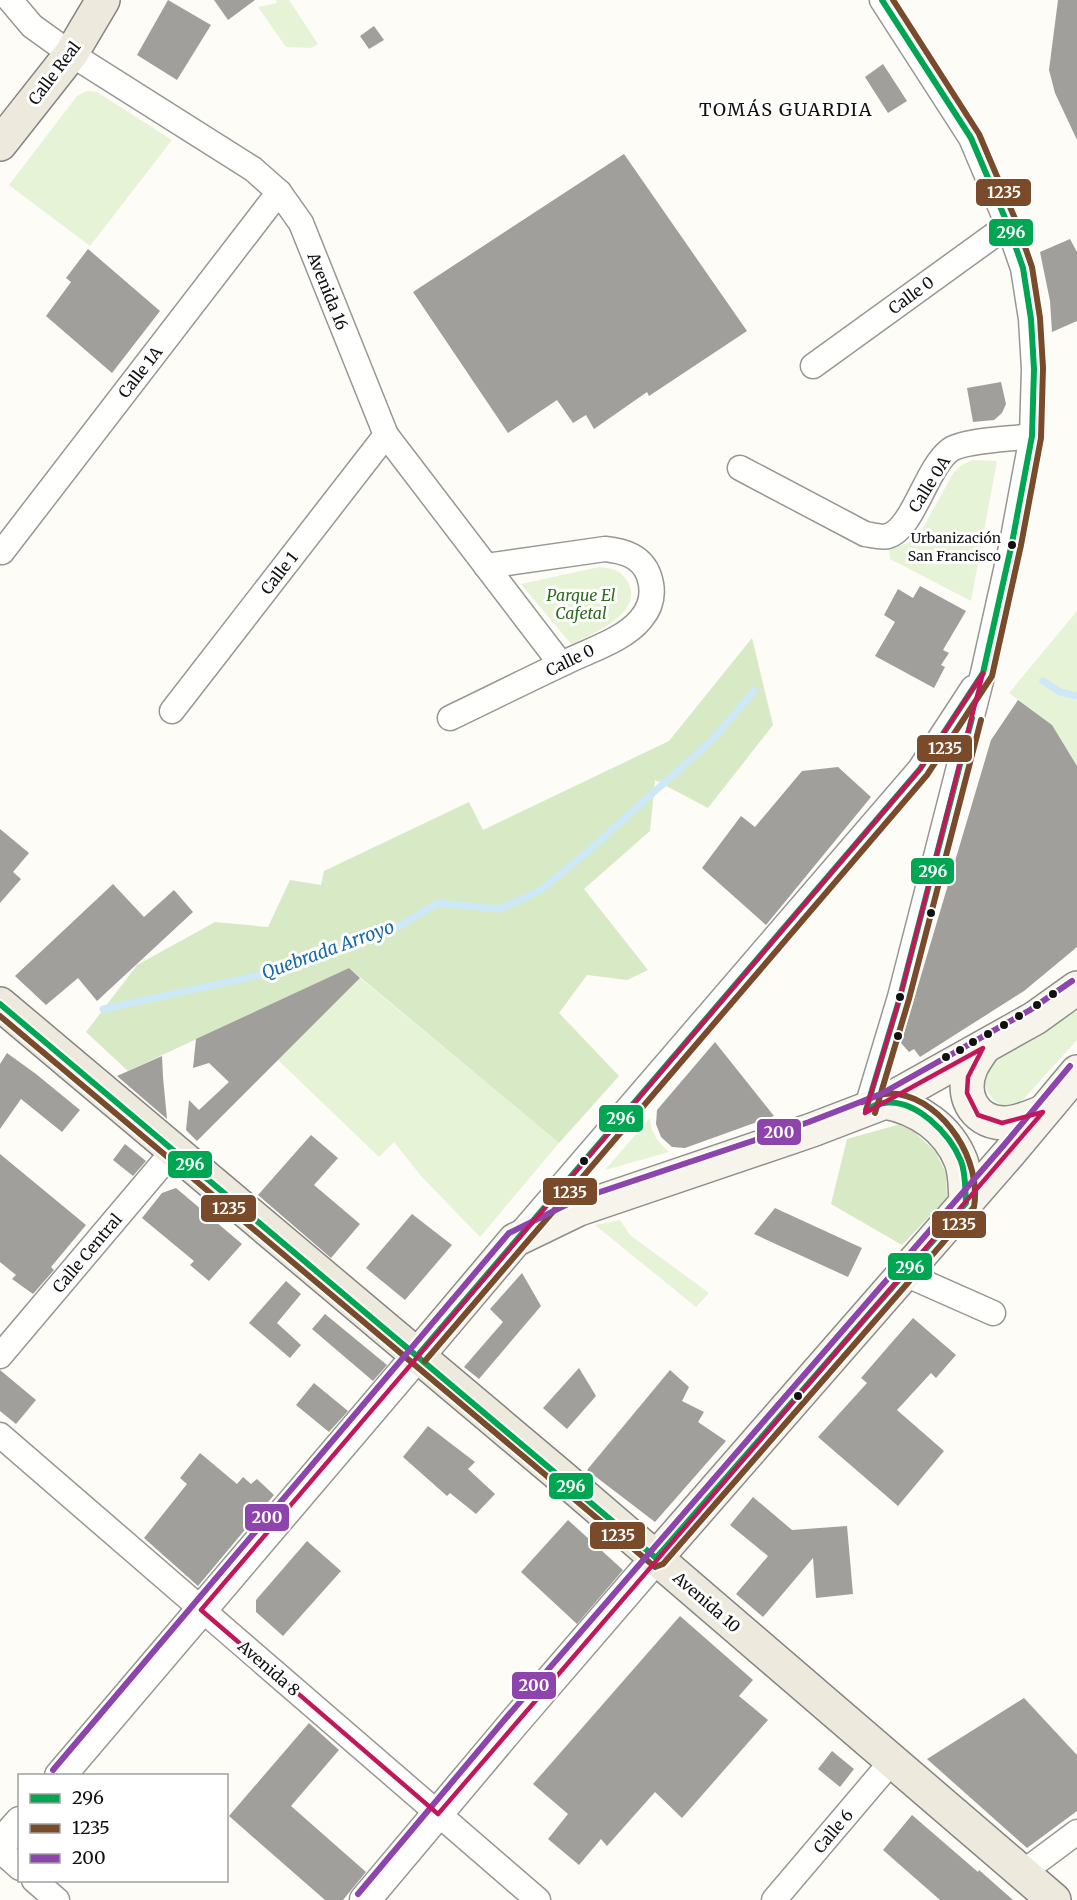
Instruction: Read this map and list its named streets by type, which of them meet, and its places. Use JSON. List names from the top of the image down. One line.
{"streets":{"main road":["Calle Real","Avenida 10"],"street":["Avenida 16","Calle 0","Calle 1A","Calle 0A","Calle 1","Calle Central","Avenida 8","Calle 6"]},"crossings":[["Calle Real","Avenida 16"],["Avenida 16","Calle 0"],["Avenida 16","Calle 1A"],["Avenida 16","Calle 1"],["Calle Central","Avenida 10"],["Avenida 10","Calle 6"]],"districts":["TOMÁS GUARDIA"],"water":["Quebrada Arroyo"],"parks":["Parque El Cafetal"],"places":["Urbanización San Francisco"],"lines":["transit line 296","transit line 1235","transit line 200"],"legend":["296","1235","200"]}
